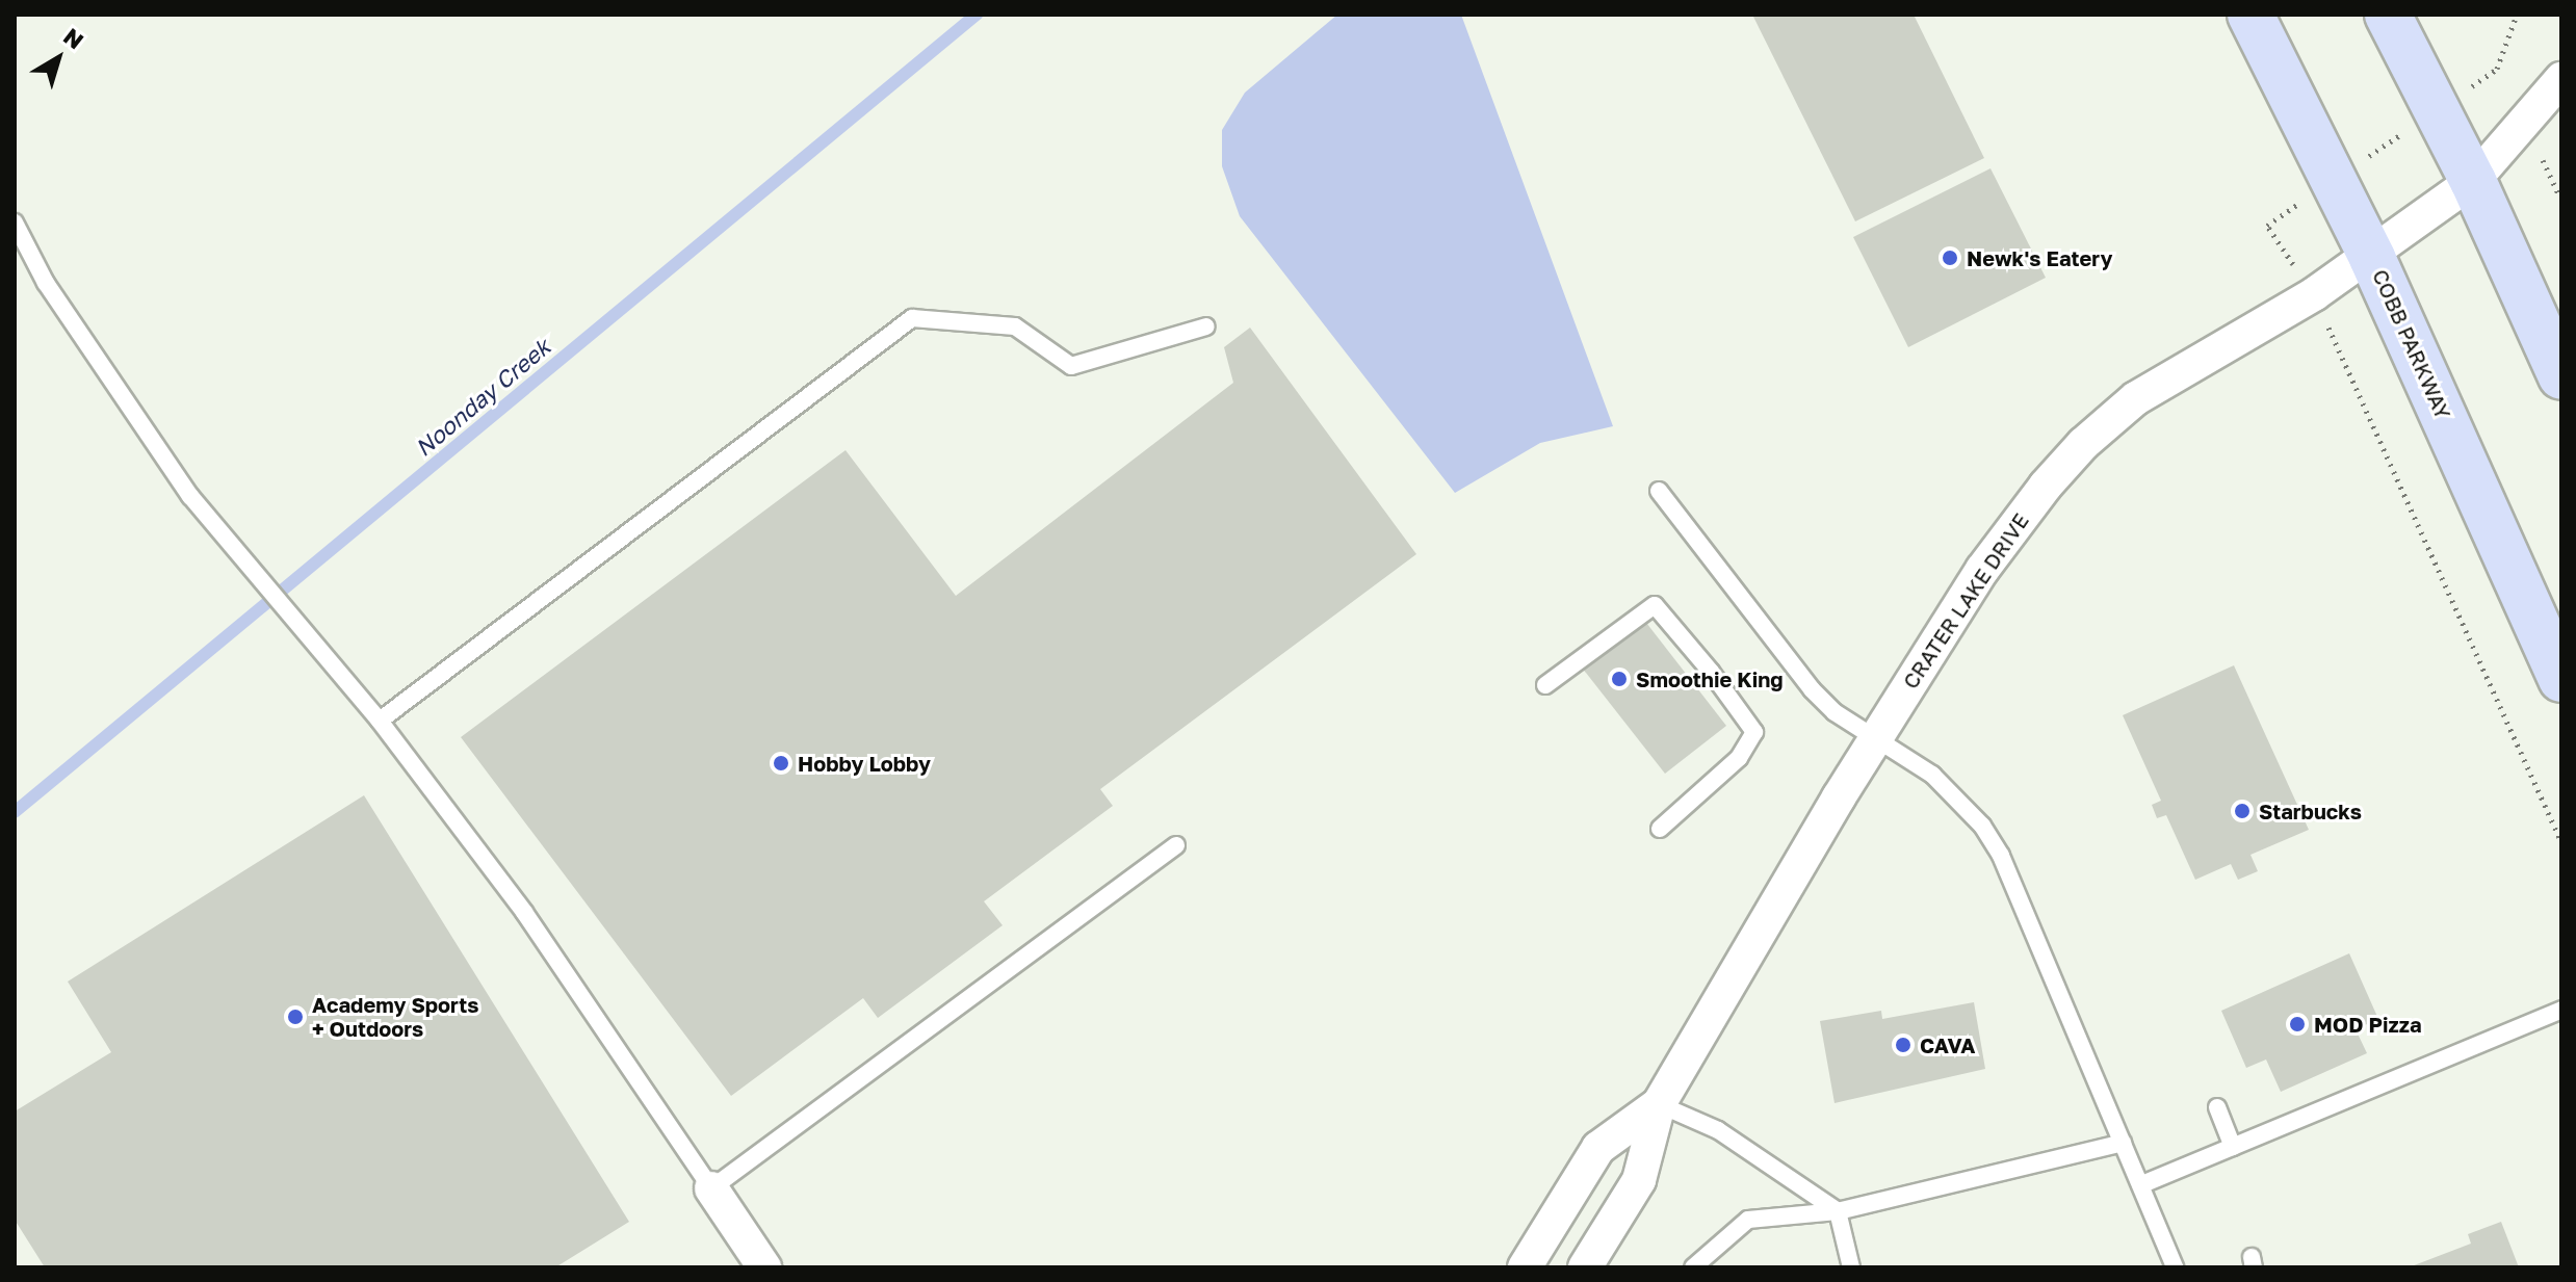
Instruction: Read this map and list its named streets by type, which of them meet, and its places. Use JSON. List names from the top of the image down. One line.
{"streets":{"main road":["COBB PARKWAY"],"street":["CRATER LAKE DRIVE"]},"crossings":[["COBB PARKWAY","CRATER LAKE DRIVE"]],"water":["Noonday Creek"],"places":["Newk's Eatery","Smoothie King","Hobby Lobby","Starbucks","Academy Sports + Outdoors","MOD Pizza","CAVA"],"north":"top right"}
